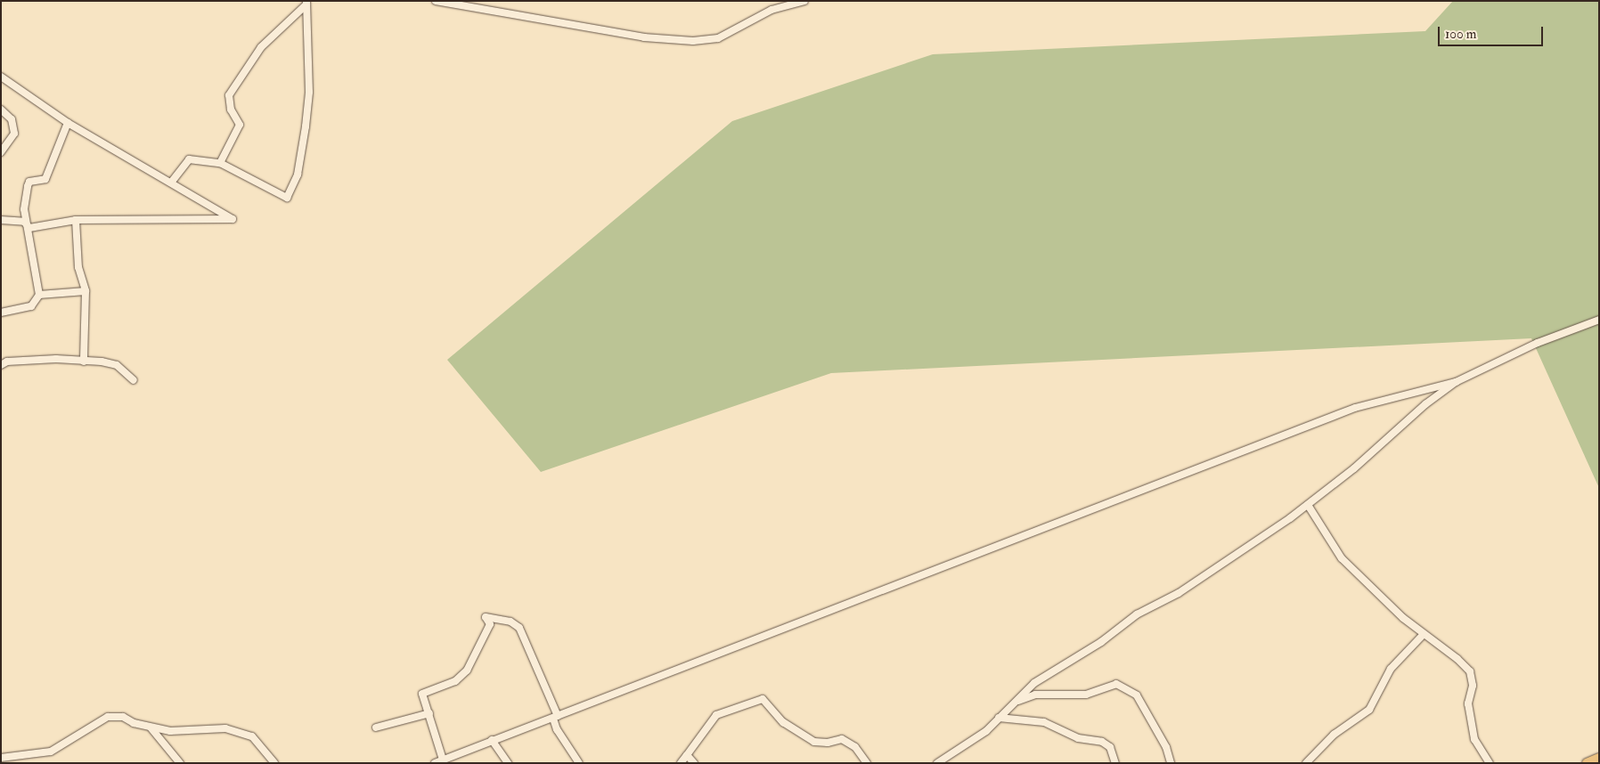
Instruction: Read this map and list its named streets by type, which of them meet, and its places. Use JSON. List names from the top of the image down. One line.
{"scale_bar":"100 m"}
